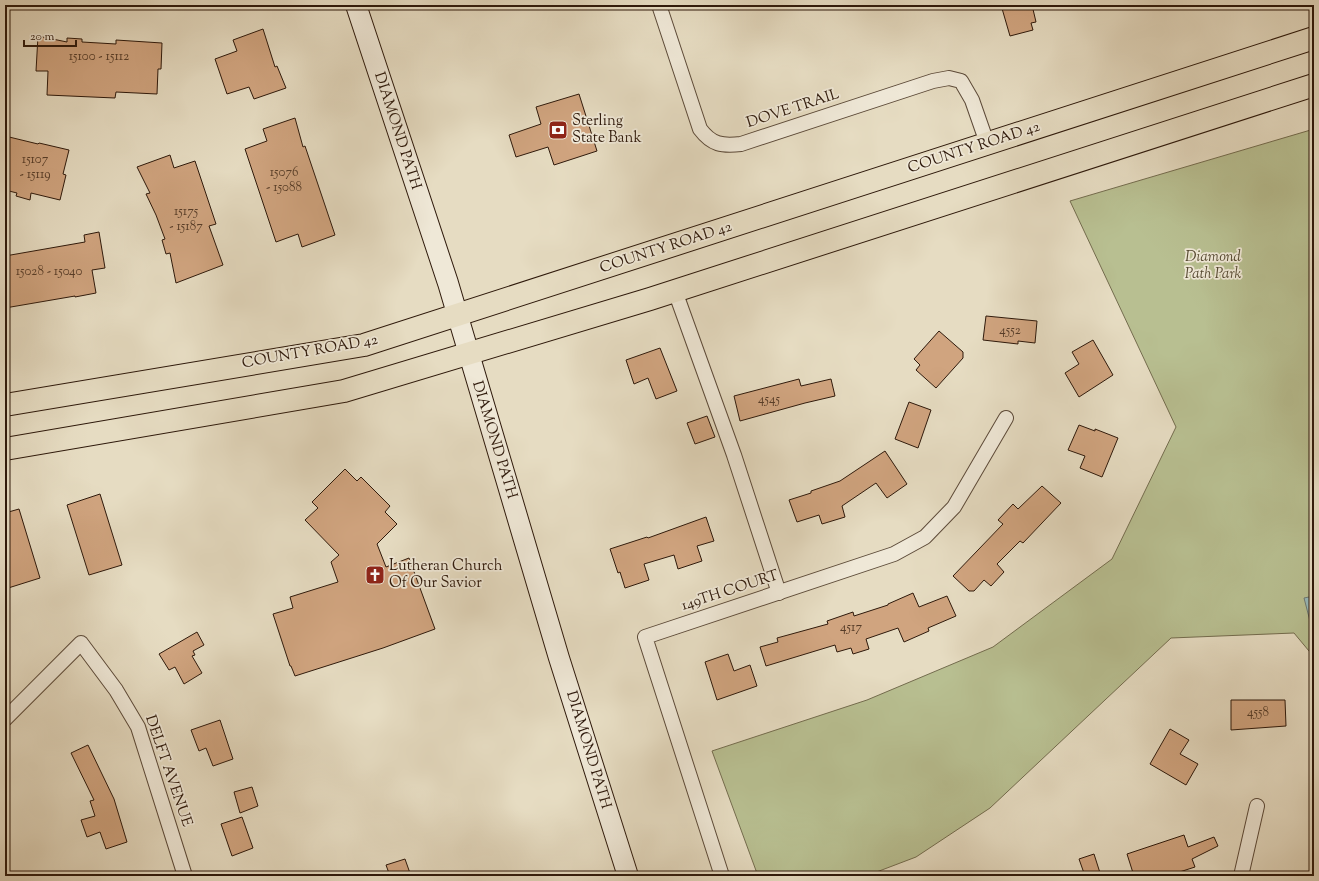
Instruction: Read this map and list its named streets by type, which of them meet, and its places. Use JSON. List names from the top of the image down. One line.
{"streets":{"highway":["COUNTY ROAD 42"],"street":["DOVE TRAIL","DIAMOND PATH","149TH COURT","DELFT AVENUE"]},"crossings":[["DOVE TRAIL","COUNTY ROAD 42"],["DIAMOND PATH","COUNTY ROAD 42"]],"parks":["Diamond Path Park"],"places":{"bank":["Sterling State Bank"],"church":["Lutheran Church Of Our Savior"]},"house_numbers":["15100 - 15112","15107 - 15119","15076 - 15088","15175 - 15187","15028 - 15040","4552","4545","4517","4558"],"scale_bar":"20 m"}
